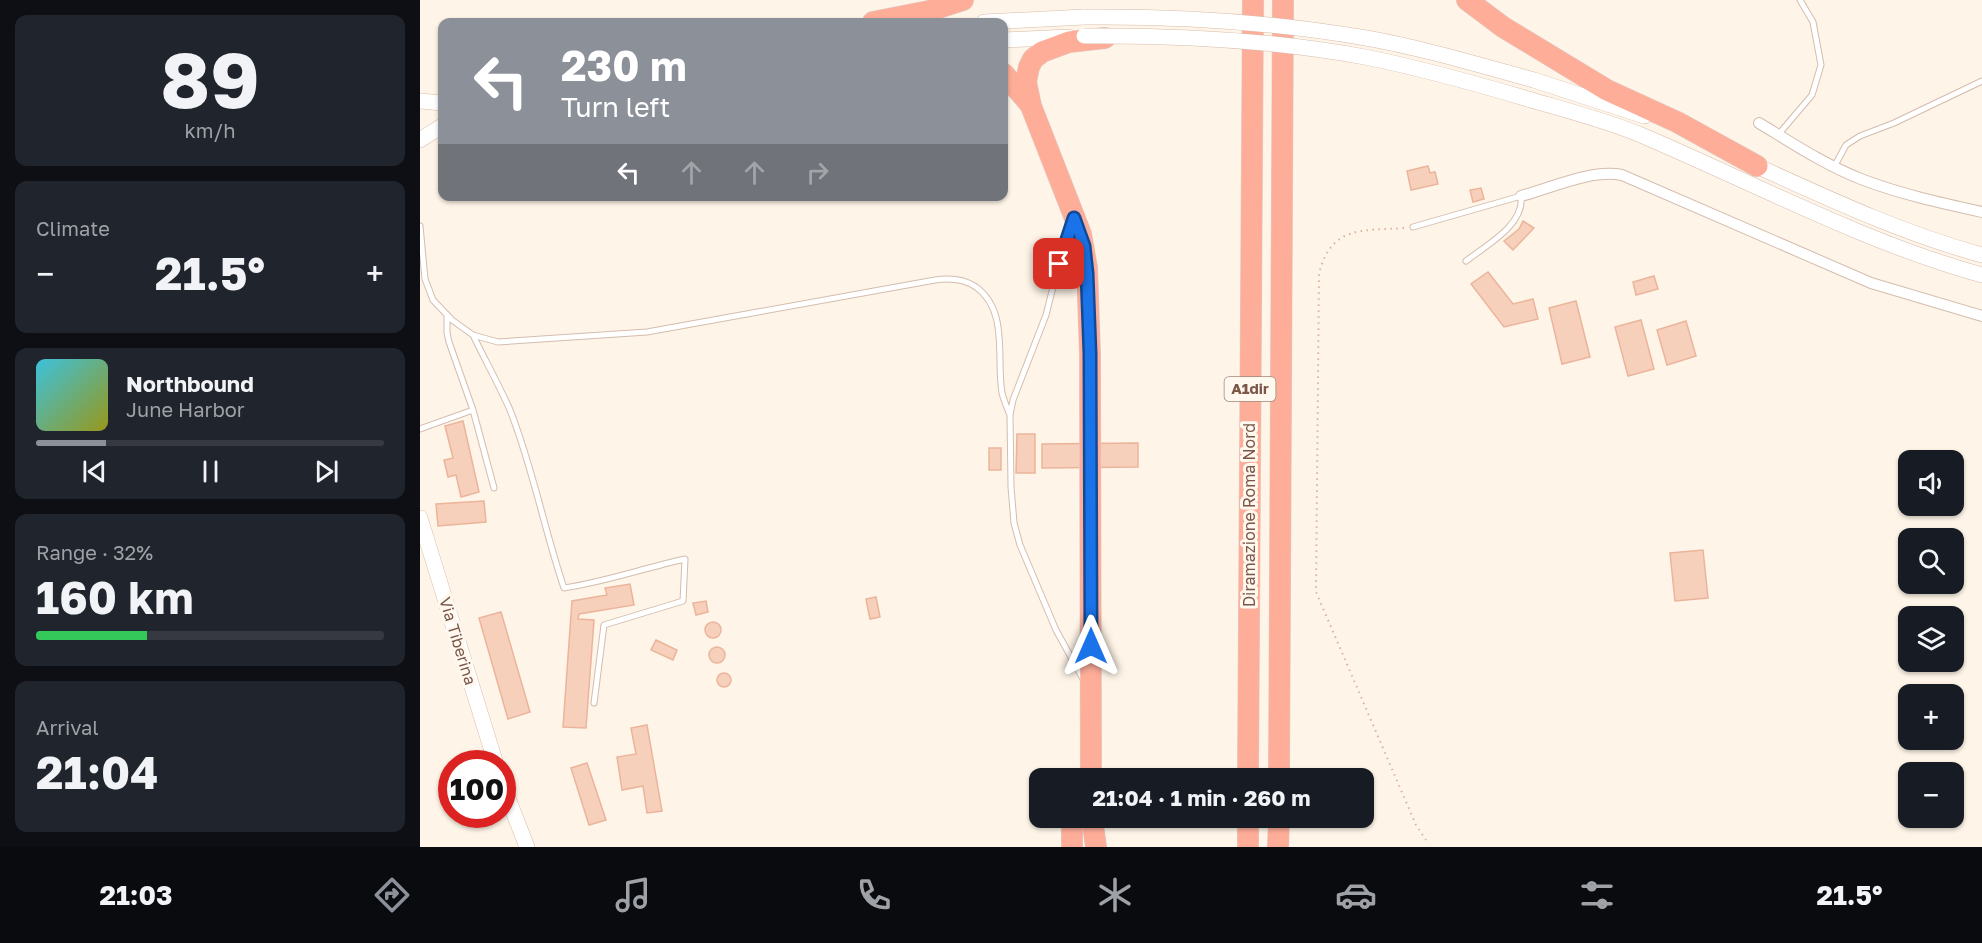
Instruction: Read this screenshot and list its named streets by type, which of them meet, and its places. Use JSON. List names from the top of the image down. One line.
{"streets":{"highway":["A1dir","Diramazione Roma Nord"],"main road":["Via Tiberina"]},"page":{"tile":[["89","km/h"],"Climate",["Range · 32%","160 km"],["Arrival","21:04"]],"turn":["230 m","Turn left"],"heat":["−","21.5°","+"],"song":["Northbound","June Harbor"],"map_buttons":["+","−"],"limit":"100","trip":"21:04 · 1 min · 260 m","tabs":["21:03","21.5°"]}}
